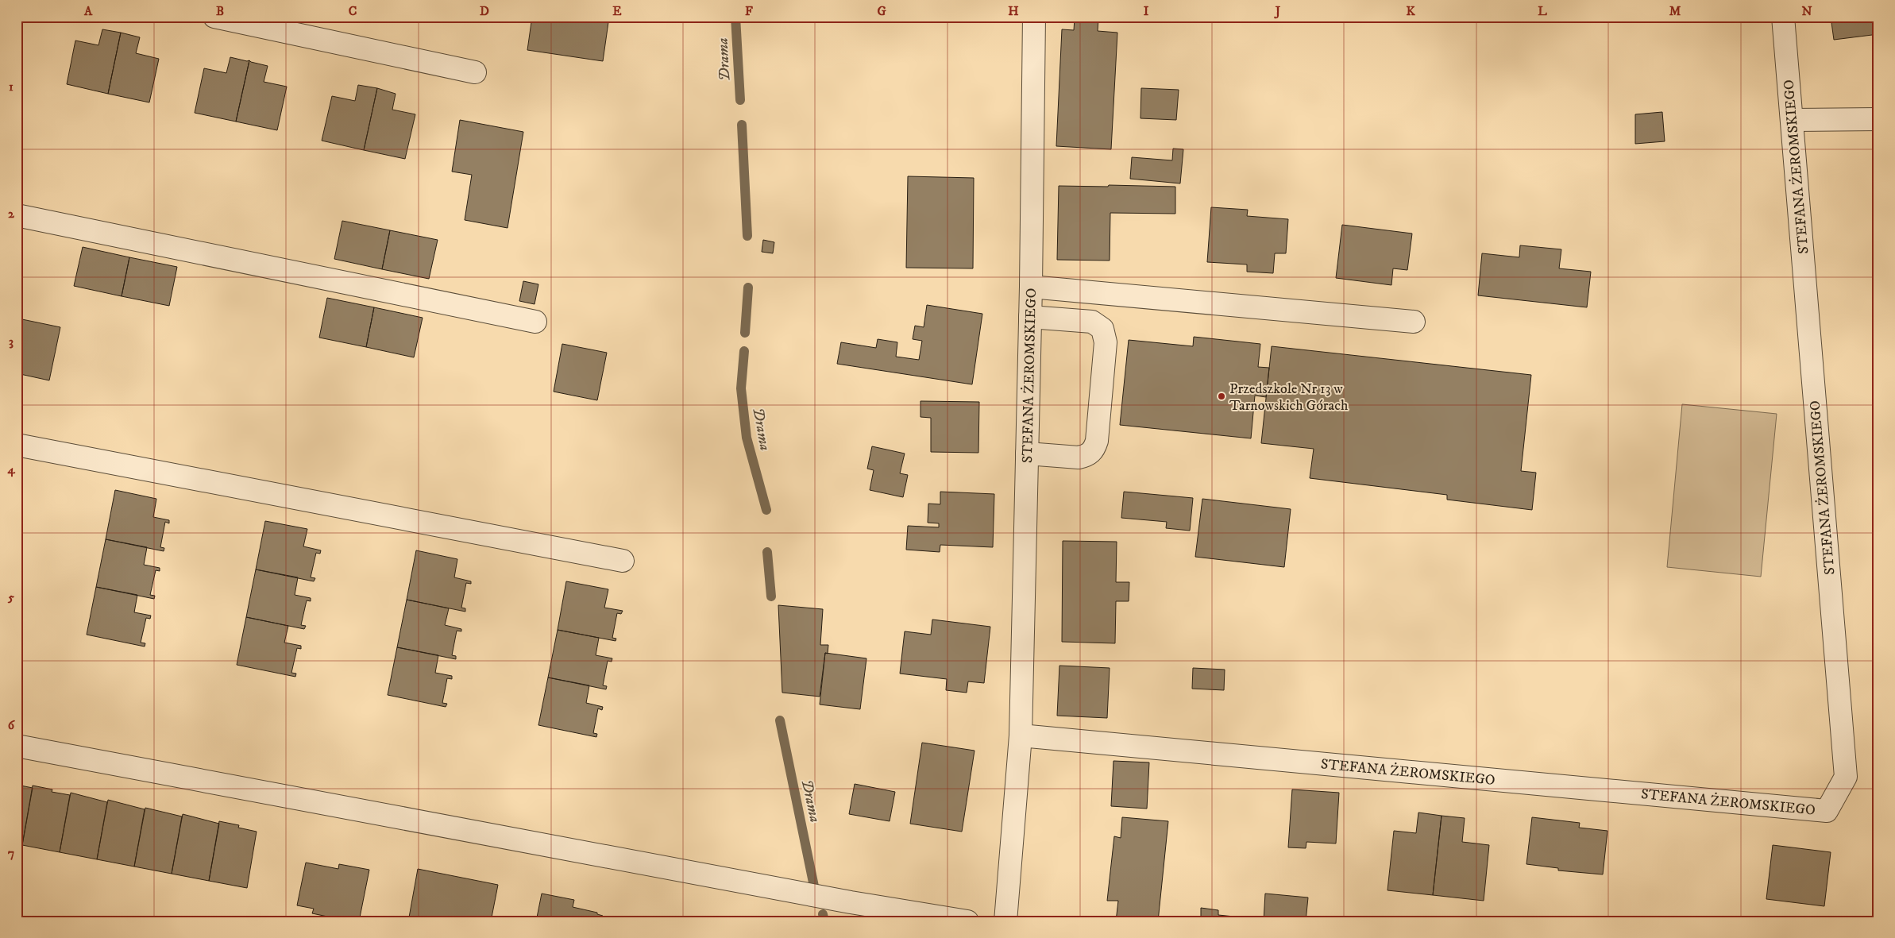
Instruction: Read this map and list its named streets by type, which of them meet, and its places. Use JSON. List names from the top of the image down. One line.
{"streets":{"street":["STEFANA ŻEROMSKIEGO"]},"water":["Drama"],"places":["Przedszkole Nr 13 w Tarnowskich Górach"],"grid":{"columns":["A","B","C","D","E","F","G","H","I","J","K","L","M","N"],"rows":["1","2","3","4","5","6","7"]}}
